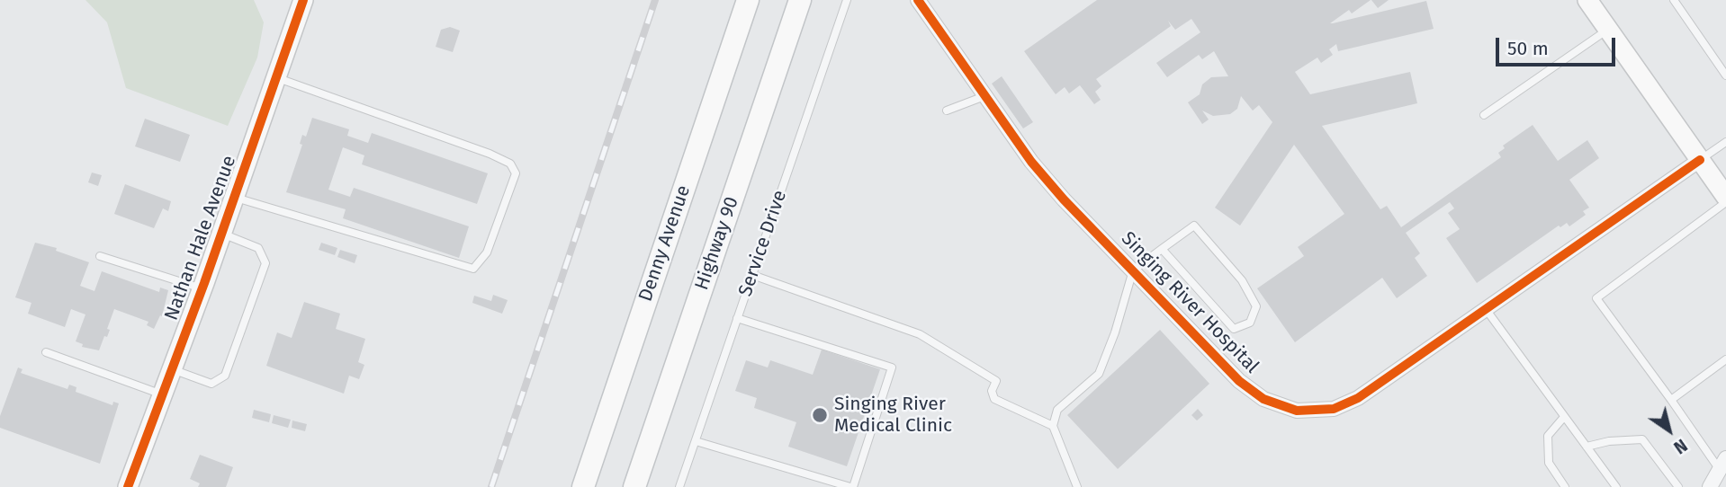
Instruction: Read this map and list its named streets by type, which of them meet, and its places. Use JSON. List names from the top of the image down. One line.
{"streets":{"main road":["Denny Avenue","Highway 90"],"street":["Nathan Hale Avenue","Singing River Hospital"],"lane":["Service Drive"]},"places":["Singing River Medical Clinic"],"scale_bar":"50 m","north":"bottom right"}
